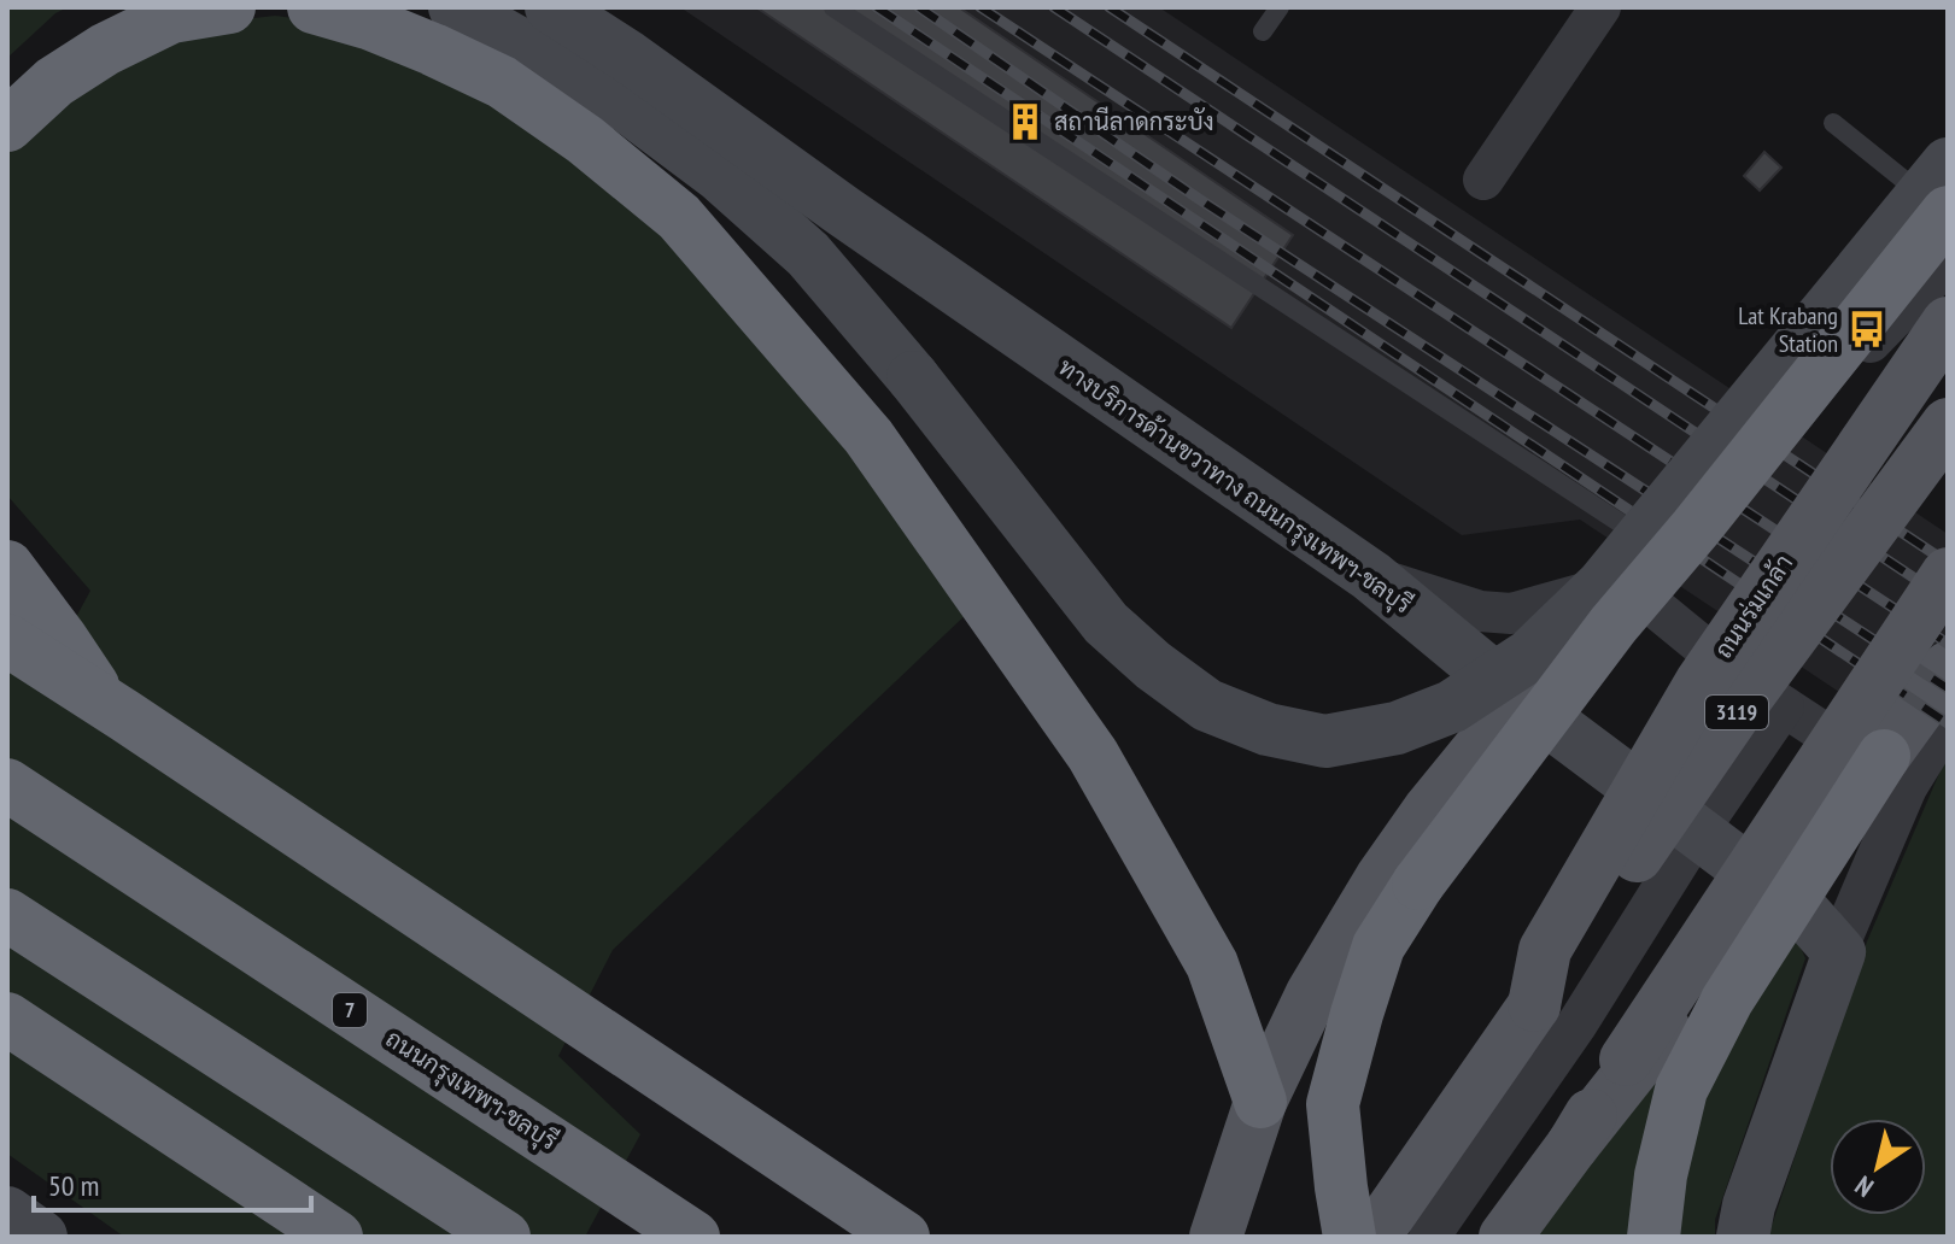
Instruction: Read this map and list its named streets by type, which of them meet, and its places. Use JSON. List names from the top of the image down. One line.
{"streets":{"highway":["7","ถนนกรุงเทพฯ-ชลบุรี"],"main road":["ทางบริการด้านขวาทาง ถนนกรุงเทพฯ-ชลบุรี","ถนนร่มเกล้า","3119"]},"places":{"building":["สถานีลาดกระบัง"],"bus stop":["Lat Krabang Station"]},"scale_bar":"50 m","north":"bottom left"}
